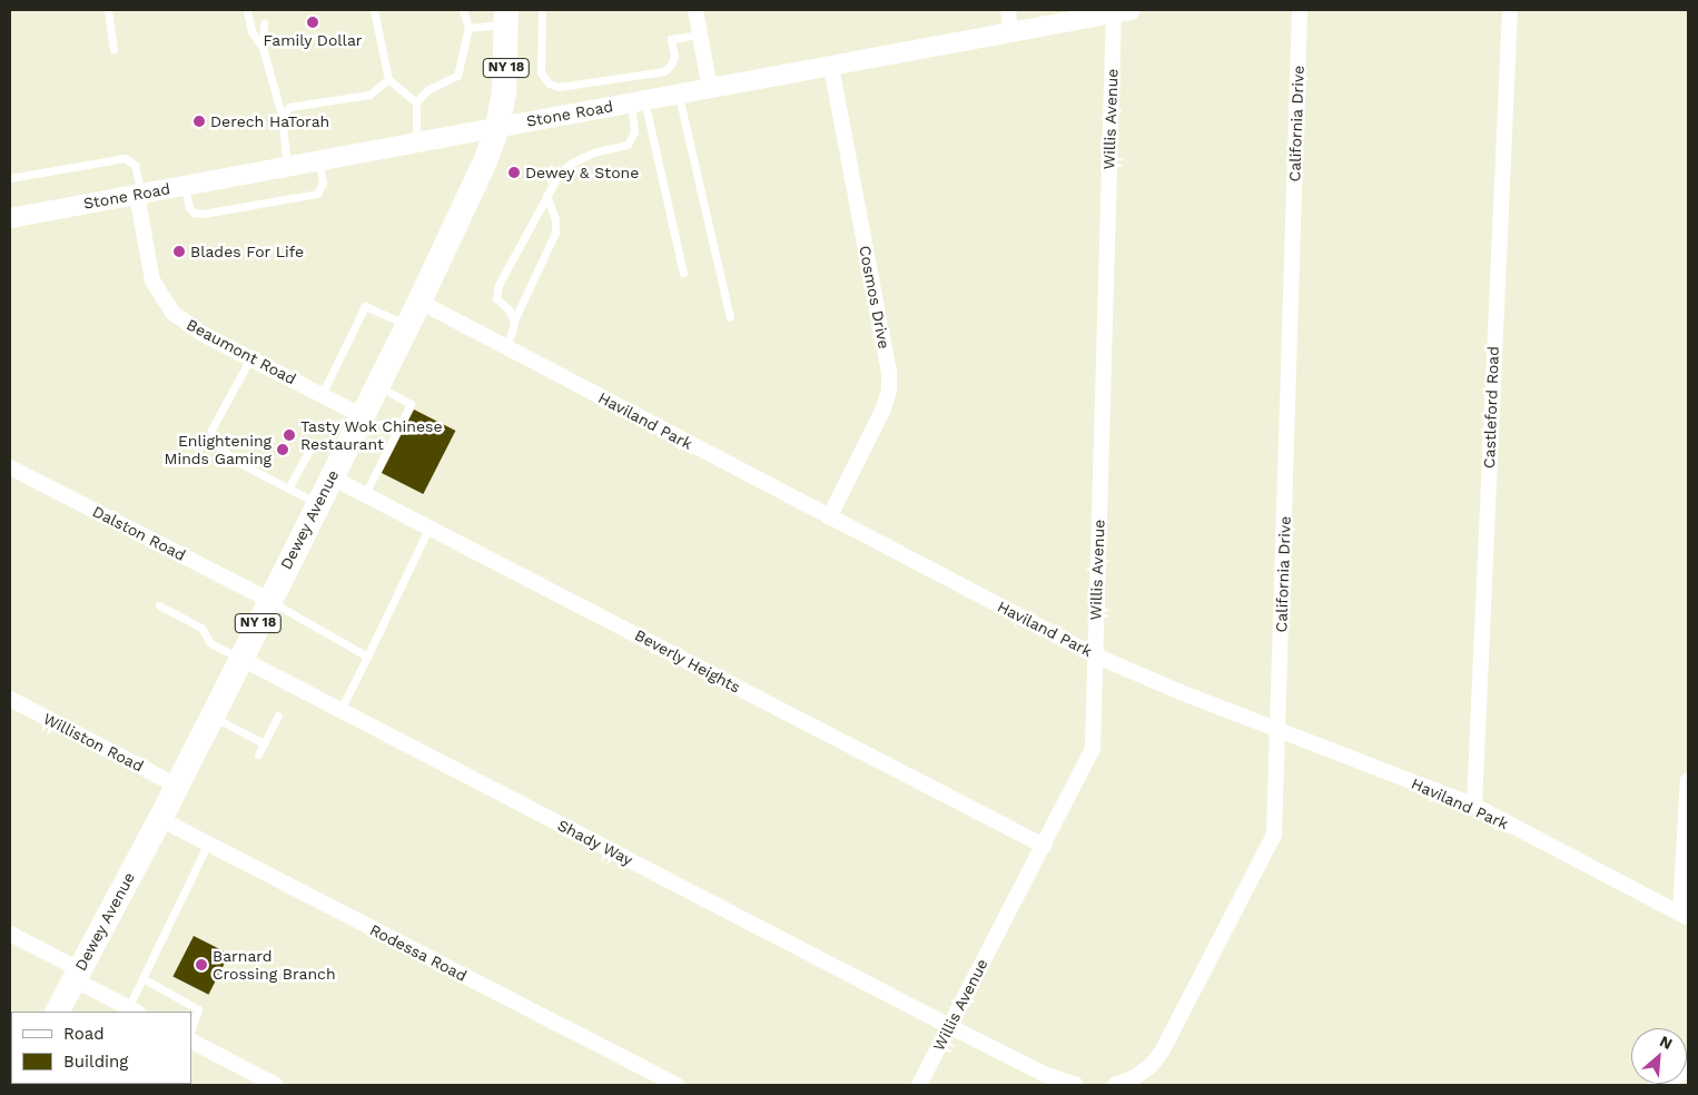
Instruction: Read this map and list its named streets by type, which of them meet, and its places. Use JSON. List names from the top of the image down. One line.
{"streets":{"main road":["NY 18","Dewey Avenue"],"street":["Stone Road","Willis Avenue","California Drive","Cosmos Drive","Beaumont Road","Castleford Road","Haviland Park","Dalston Road","Beverly Heights","Williston Road","Shady Way","Rodessa Road"]},"crossings":[["Stone Road","Willis Avenue"],["Stone Road","Cosmos Drive"],["Stone Road","Beaumont Road"],["Stone Road","Dewey Avenue"],["Willis Avenue","Haviland Park"],["Willis Avenue","Beverly Heights"],["Willis Avenue","Shady Way"],["California Drive","Haviland Park"],["Cosmos Drive","Haviland Park"],["Beaumont Road","Dewey Avenue"],["Castleford Road","Haviland Park"],["Haviland Park","Dewey Avenue"],["Dewey Avenue","Dalston Road"],["Dewey Avenue","Beverly Heights"],["Dewey Avenue","Williston Road"],["Dewey Avenue","Shady Way"],["Dewey Avenue","Rodessa Road"]],"places":["Family Dollar","Derech HaTorah","Dewey & Stone","Blades For Life","Tasty Wok Chinese Restaurant","Enlightening Minds Gaming","Barnard Crossing Branch"],"legend":["Road","Building"],"north":"top right"}
